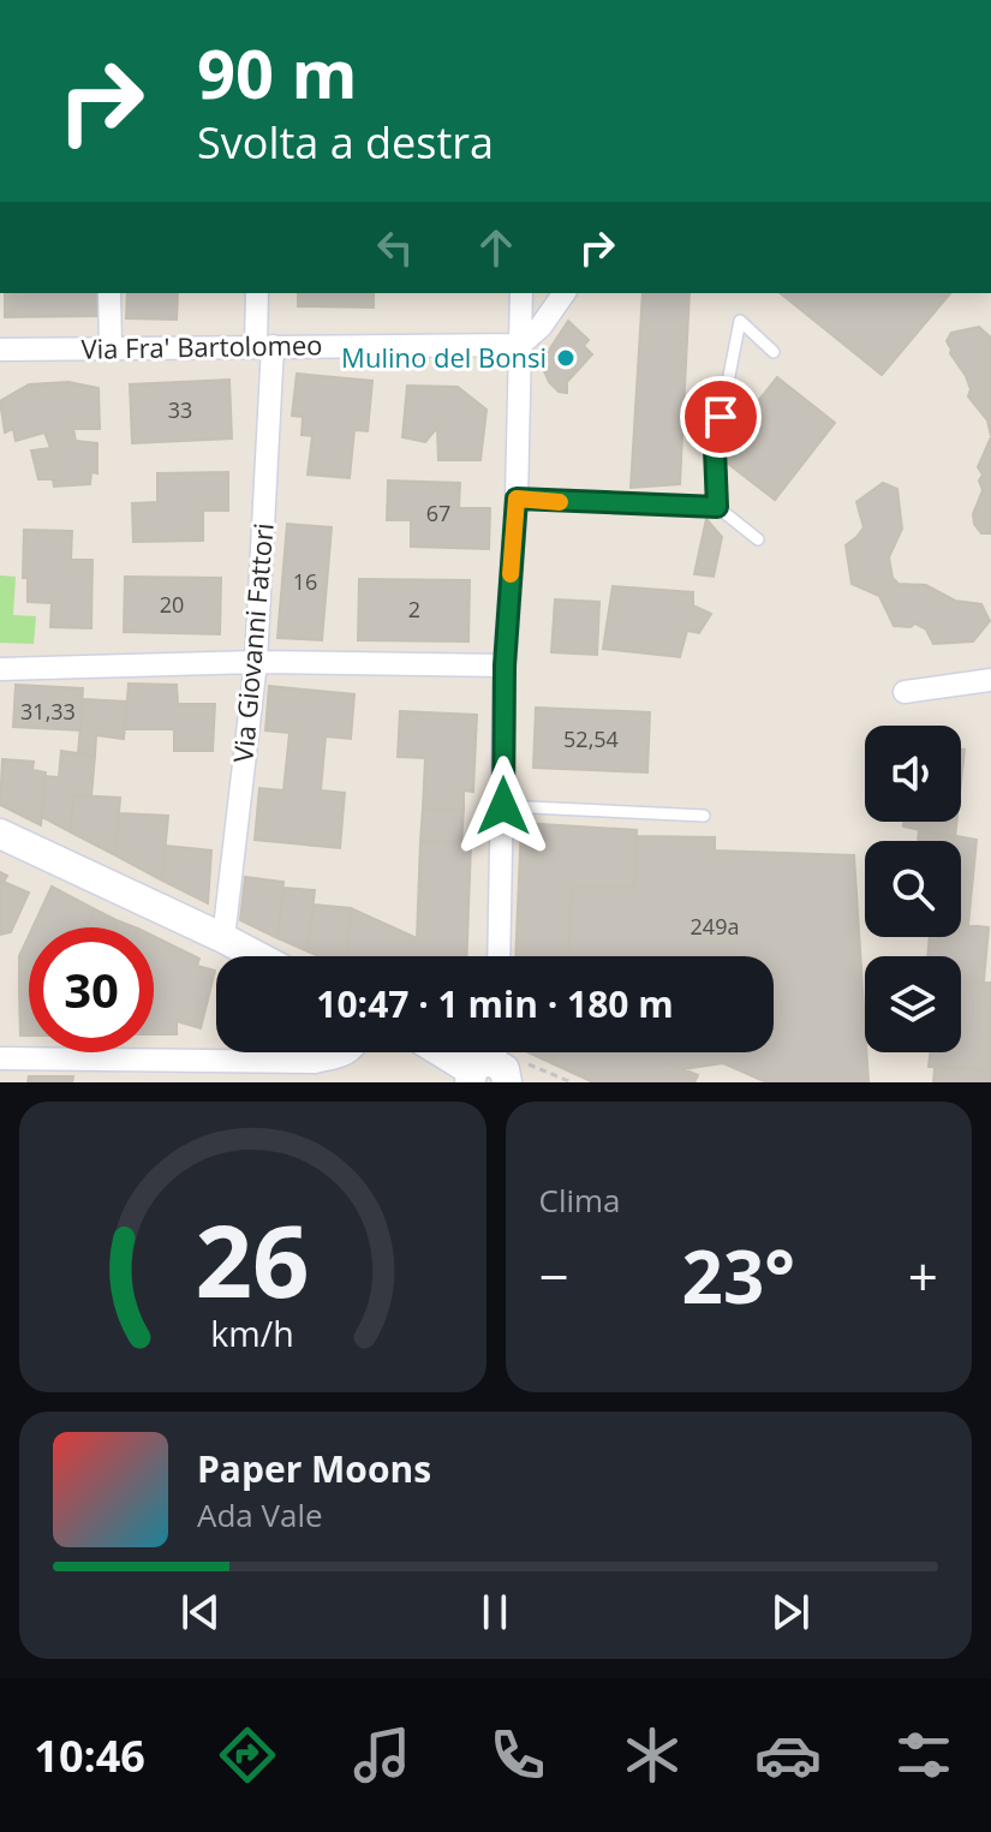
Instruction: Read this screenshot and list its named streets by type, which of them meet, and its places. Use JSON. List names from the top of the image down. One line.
{"streets":{"street":["Via Fra' Bartolomeo","Via Giovanni Fattori"]},"crossings":[["Via Fra' Bartolomeo","Via Giovanni Fattori"]],"places":["Mulino del Bonsi"],"house_numbers":["33","67","16","20","2","31,33","52,54","249a"],"page":{"turn":["90 m","Svolta a destra"],"limit":"30","trip":"10:47 · 1 min · 180 m","tile":"Clima","heat":["−","23°","+"],"song":["Paper Moons","Ada Vale"],"tabs":"10:46","gauge":["26","km/h"]}}
